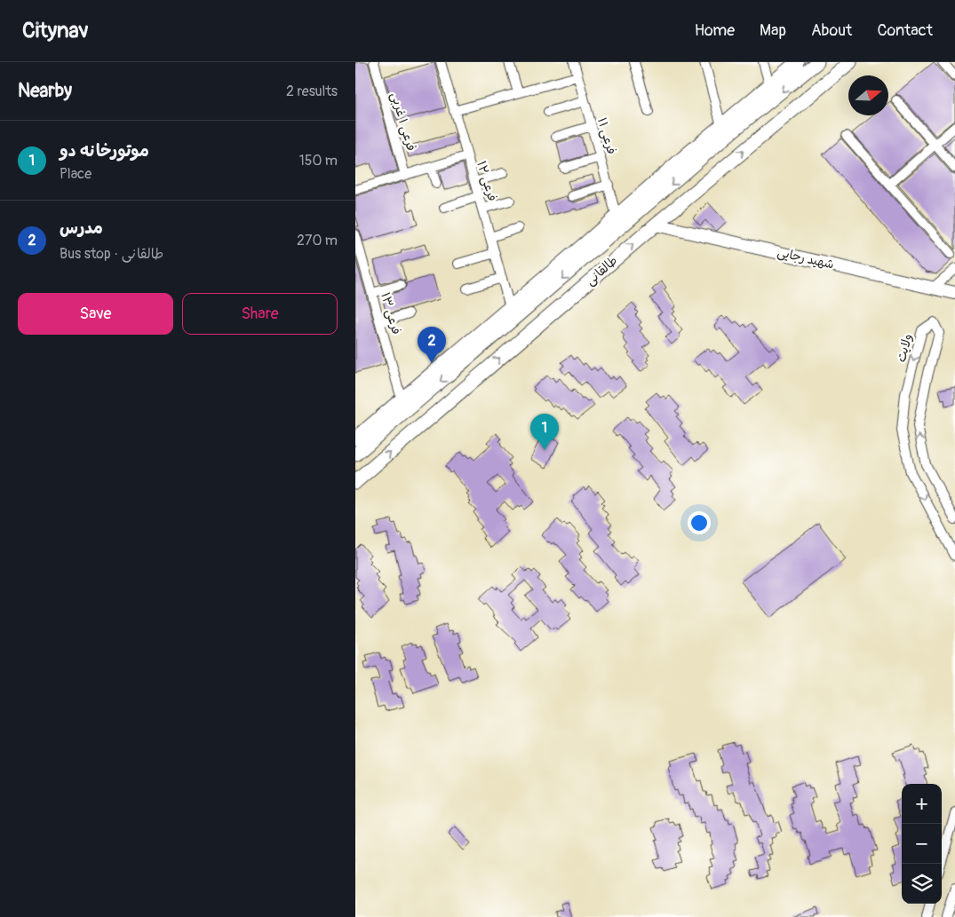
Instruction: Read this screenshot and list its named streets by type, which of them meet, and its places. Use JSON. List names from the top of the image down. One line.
{"streets":{"main road":["طالقانی"],"street":["فرعی ۱ غربی","فرعی ۱۱","فرعی ۱۲","شهید رجایی","فرعی ۱۳","ولایت"]},"crossings":[["شهید رجایی","طالقانی"]],"north":"right","page":{"header":"Citynav","nav":["Home","Map","About","Contact"],"heading":["Nearby","2 results"],"list":[{"mark":"1","name":"موتورخانه دو","note":"Place","value":"150 m"},{"mark":"2","name":"مدرس","note":"Bus stop · طالقانی","value":"270 m"}],"buttons":["Save","Share"],"pins":["2","1"],"map_buttons":["+","−"]}}
